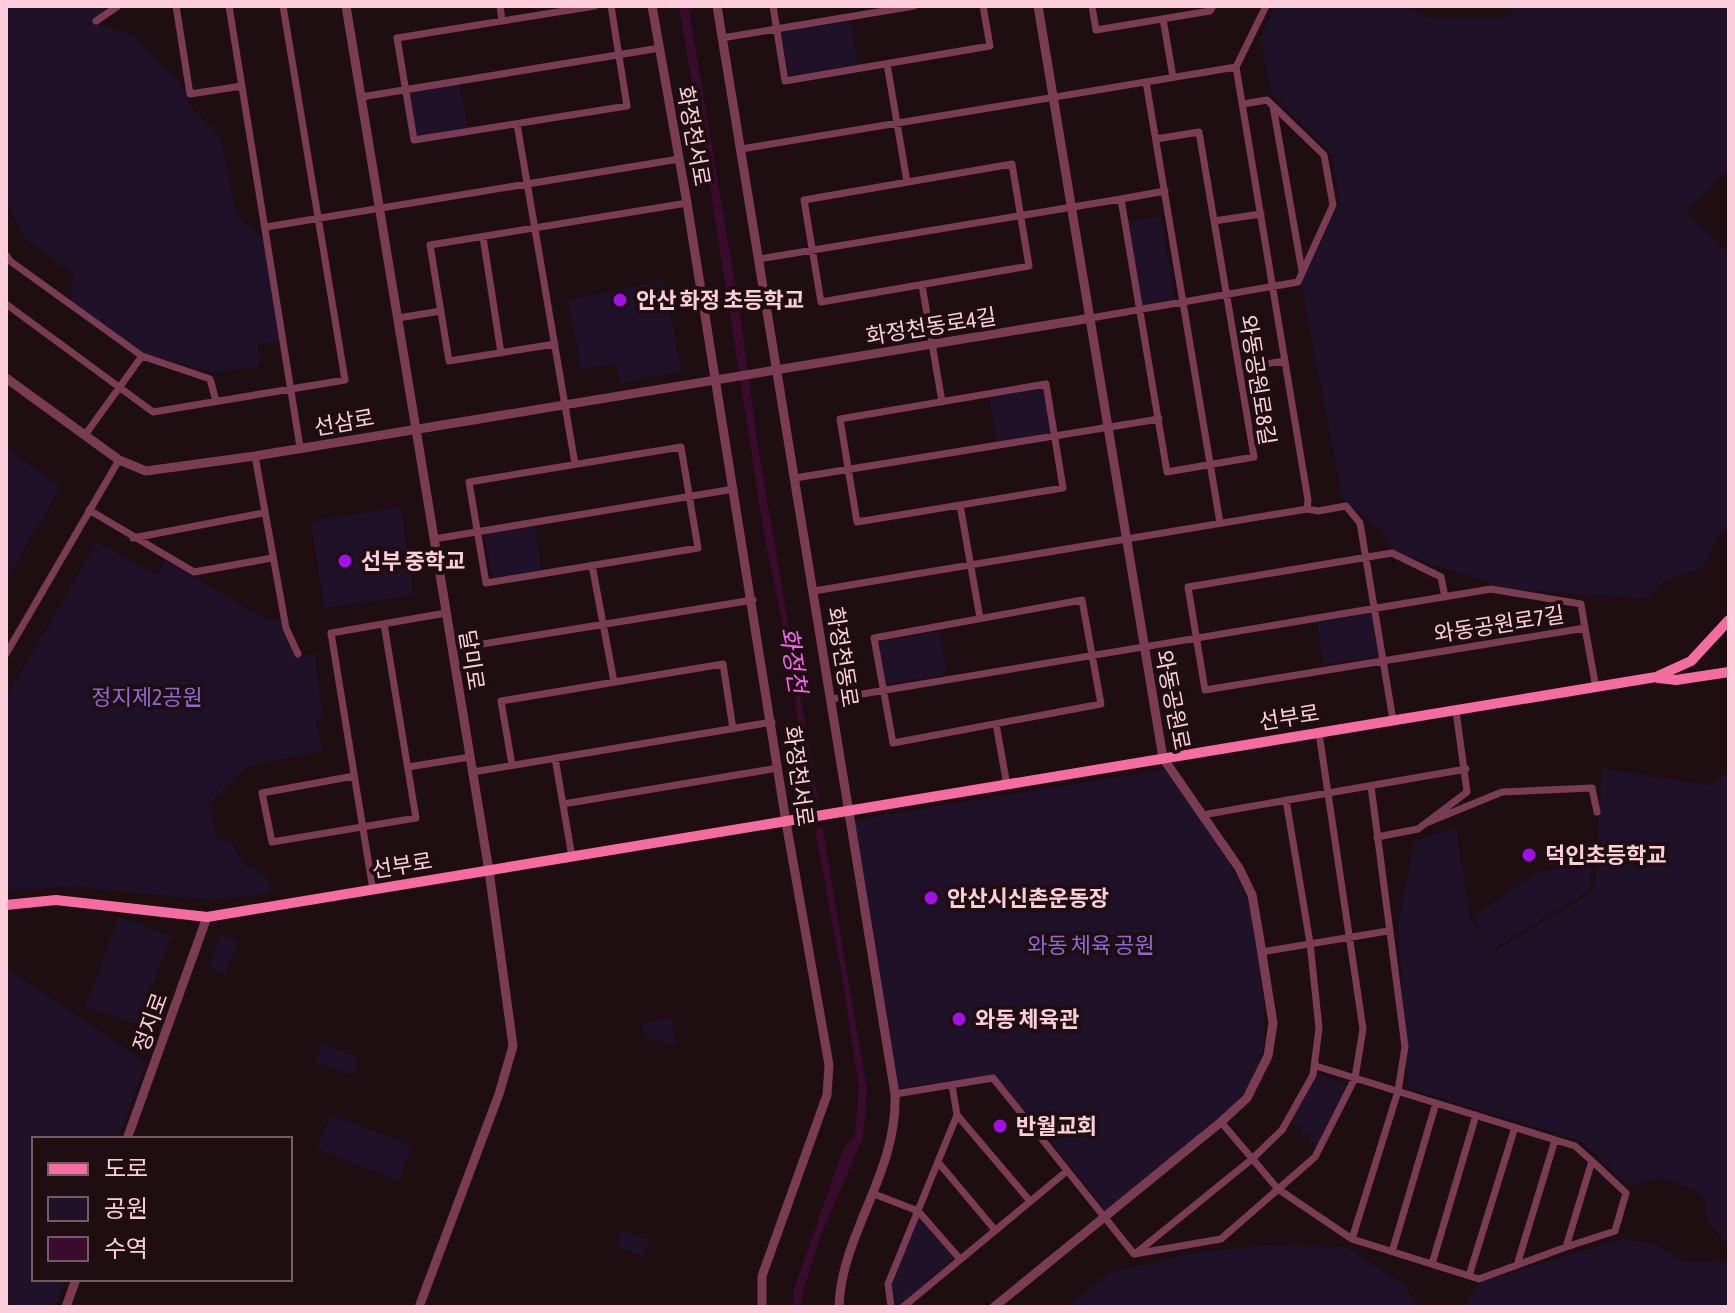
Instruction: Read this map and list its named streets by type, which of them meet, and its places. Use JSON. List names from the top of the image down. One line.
{"streets":{"main road":["선부로"],"street":["화정천서로","화정천동로4길","와동공원로8길","선삼로","와동공원로7길","화정천동로","달미로","와동공원로","정지로"]},"crossings":[["화정천서로","선삼로"],["화정천서로","선부로"],["화정천동로4길","선삼로"],["화정천동로4길","화정천동로"],["화정천동로4길","와동공원로"],["선삼로","달미로"],["와동공원로7길","화정천동로"],["와동공원로7길","와동공원로"],["화정천동로","선부로"],["달미로","선부로"],["와동공원로","선부로"],["선부로","정지로"]],"water":["화정천"],"parks":["정지제2공원","와동 체육 공원"],"places":["안산 화정 초등학교","선부 중학교","덕인초등학교","안산시신촌운동장","와동 체육관","반월교회"],"legend":["도로","공원","수역"]}
